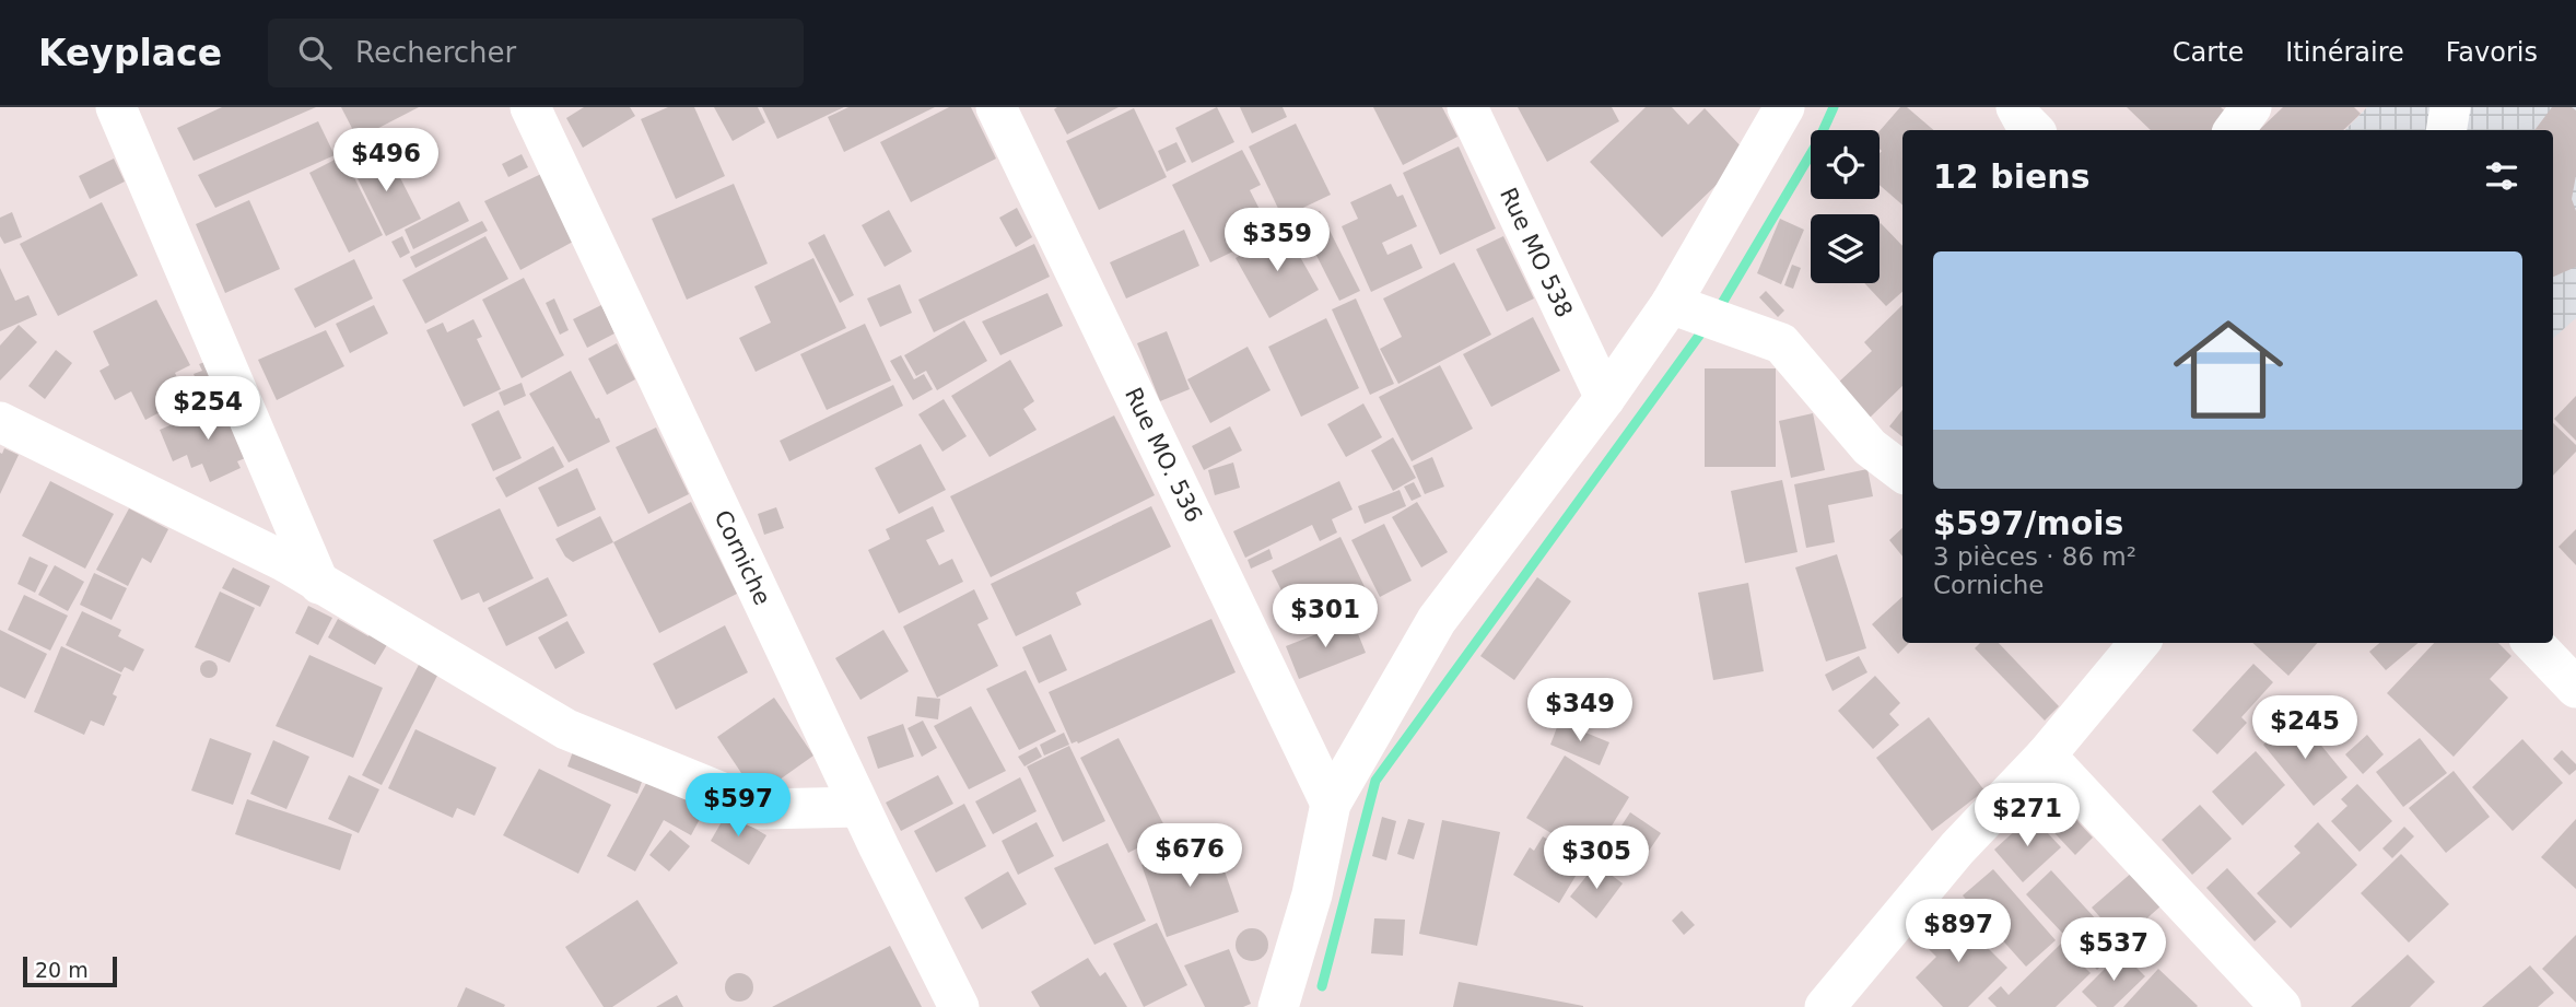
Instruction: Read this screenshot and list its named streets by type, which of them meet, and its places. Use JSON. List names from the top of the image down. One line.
{"streets":{"street":["Rue MO 538","Rue MO. 536","Corniche"]},"scale_bar":"20 m","page":{"header":"Keyplace","search":"Rechercher","nav":["Carte","Itinéraire","Favoris"],"price":["$496","$359","$254","$301","$349","$245","$597","$271","$676","$305","$897","$537"],"heading":"12 biens","list":[{"name":"$597/mois","note":"3 pièces · 86 m² · Corniche"}],"scale":"20 m"}}
